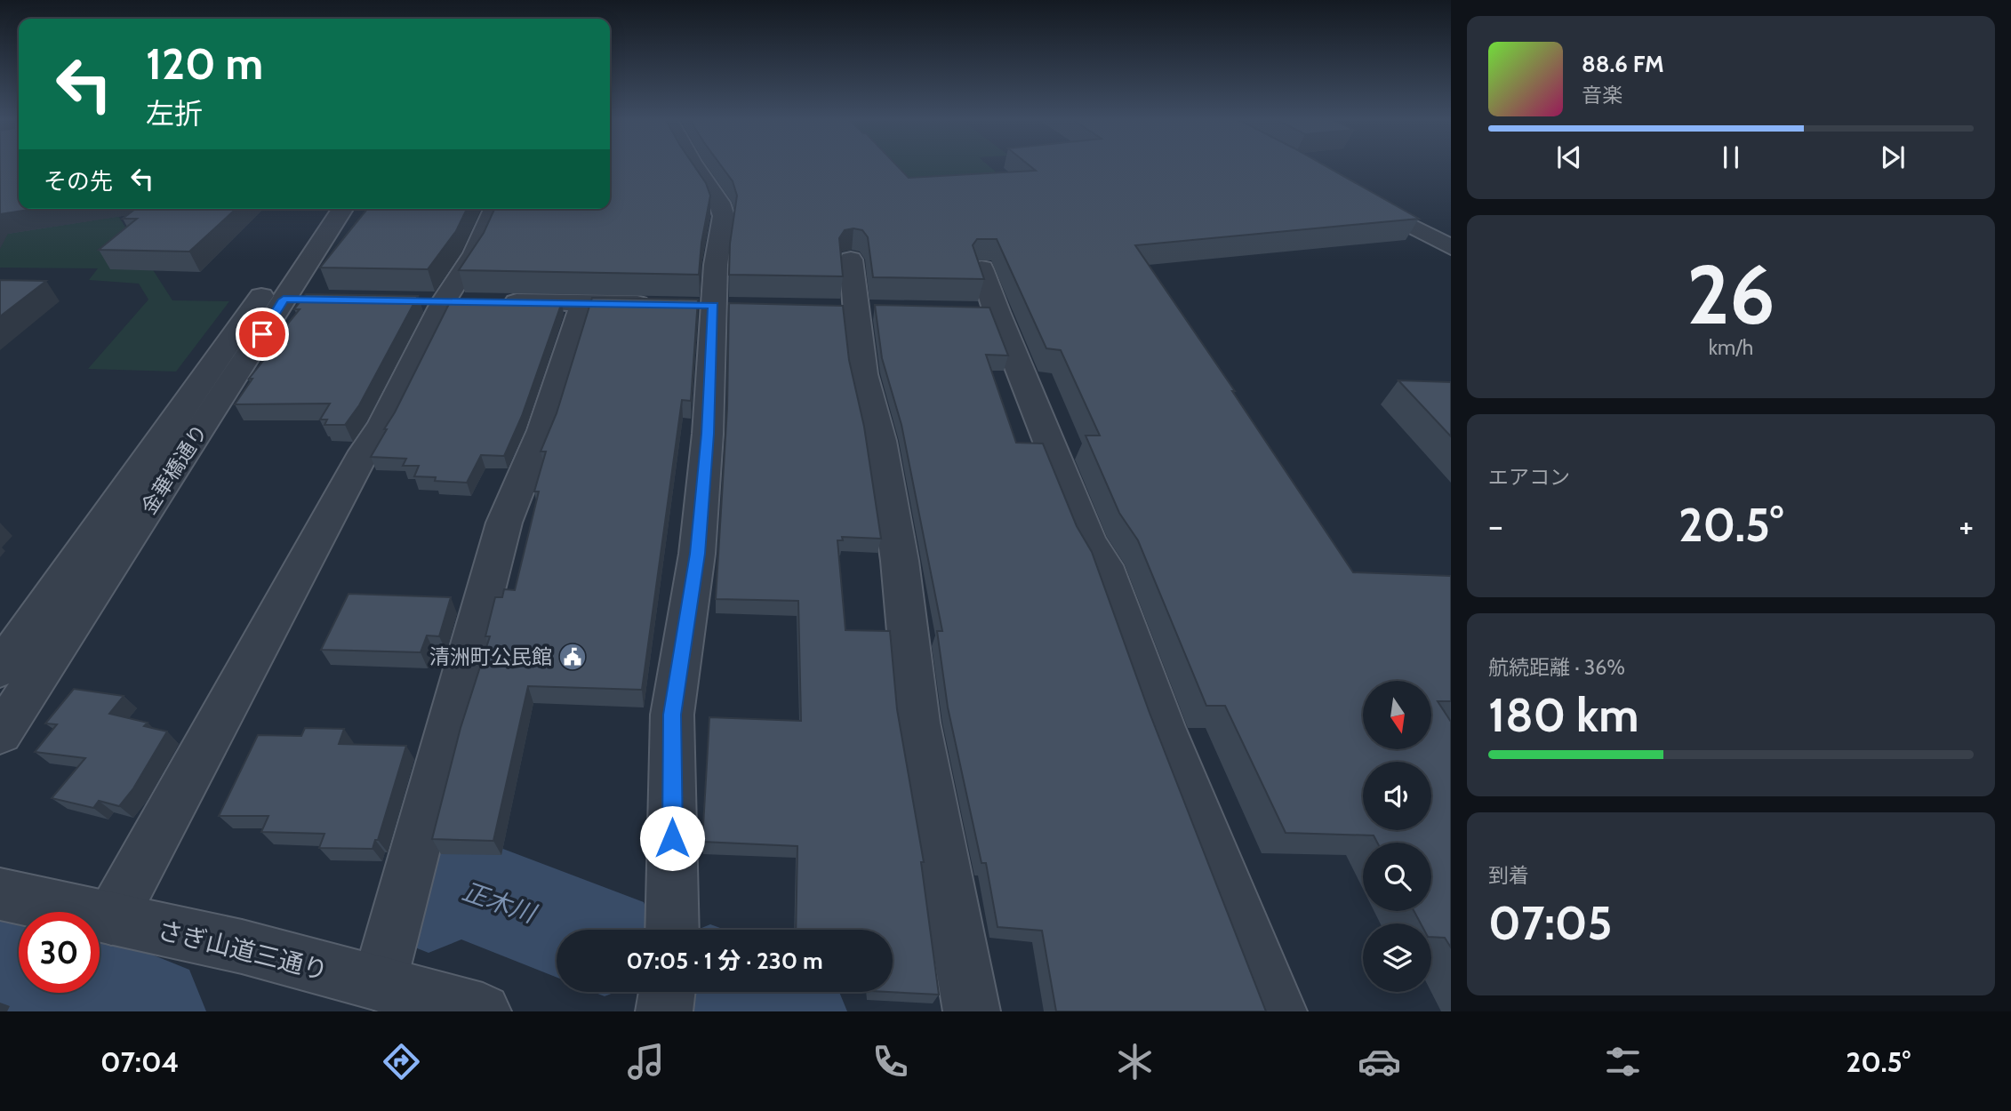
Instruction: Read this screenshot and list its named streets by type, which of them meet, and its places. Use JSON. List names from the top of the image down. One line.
{"streets":{"street":["金華橋通り","さぎ山道三通り"]},"water":["正木川"],"places":{"public building":["清洲町公民館"]},"north":"bottom","page":{"turn":["120 m","左折"],"song":["88.6 FM","音楽"],"then":"その先","tile":[["26","km/h"],"エアコン",["航続距離 · 36%","180 km"],["到着","07:05"]],"heat":["−","20.5°","+"],"limit":"30","trip":"07:05 · 1 分 · 230 m","tabs":["07:04","20.5°"]}}
